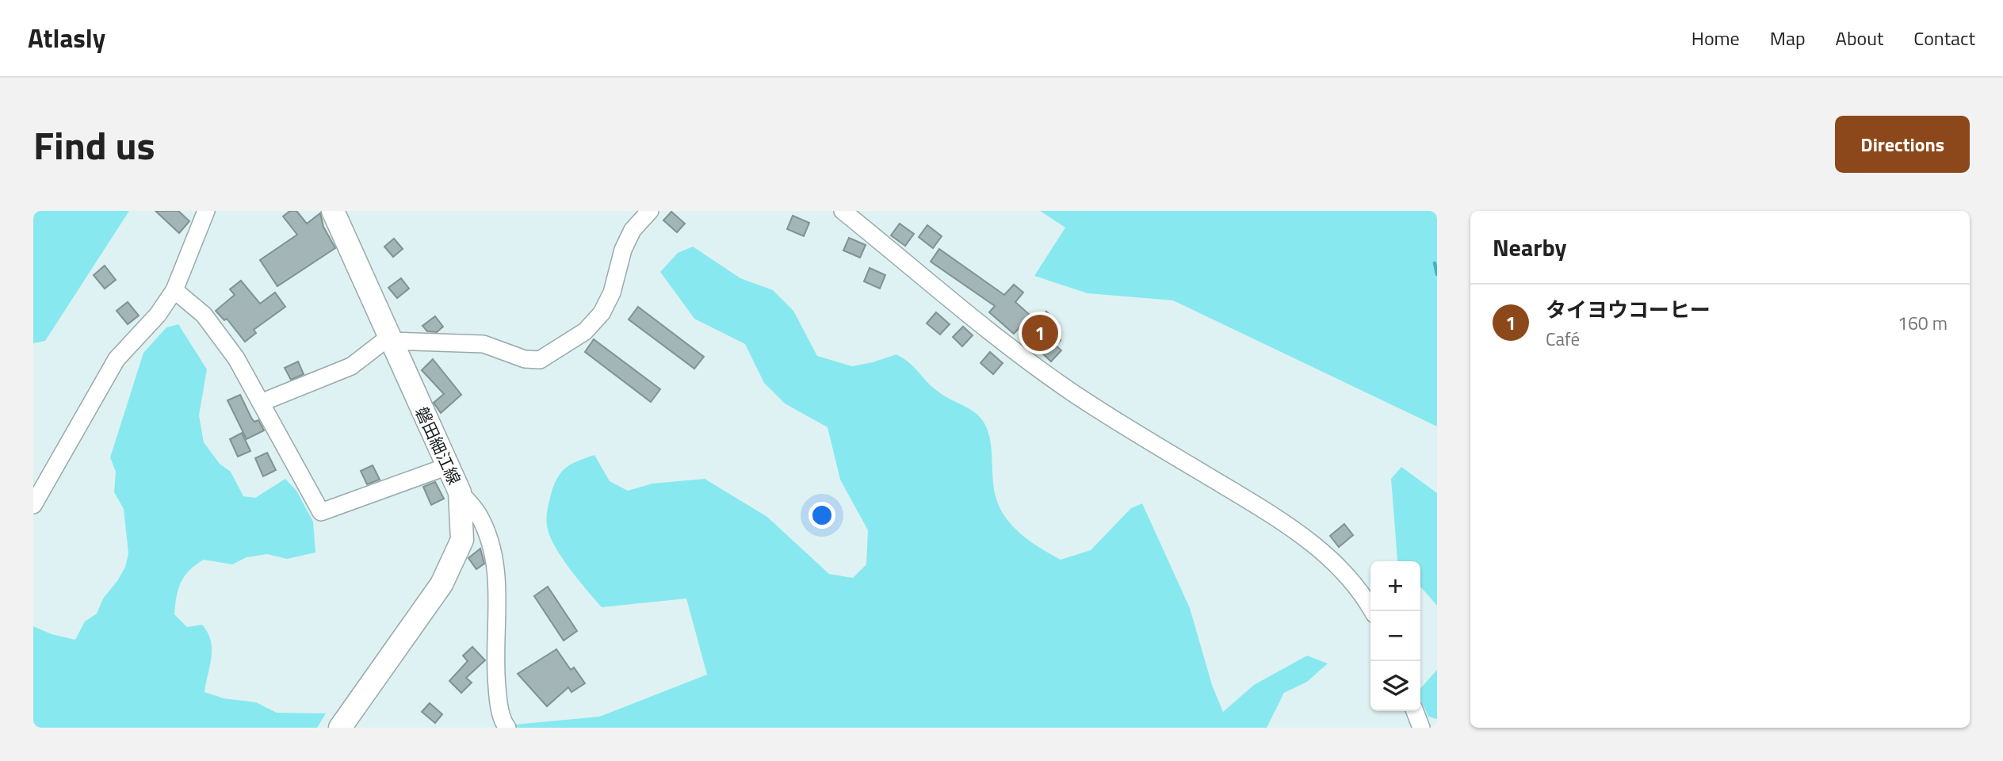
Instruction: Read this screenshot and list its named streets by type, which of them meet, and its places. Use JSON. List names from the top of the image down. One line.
{"streets":{"main road":["磐田細江線"]},"page":{"header":"Atlasly","nav":["Home","Map","About","Contact"],"title":"Find us","buttons":"Directions","heading":"Nearby","list":[{"mark":"1","name":"タイヨウコーヒー","note":"Café","value":"160 m"}],"pins":"1","map_buttons":["+","−"]}}
